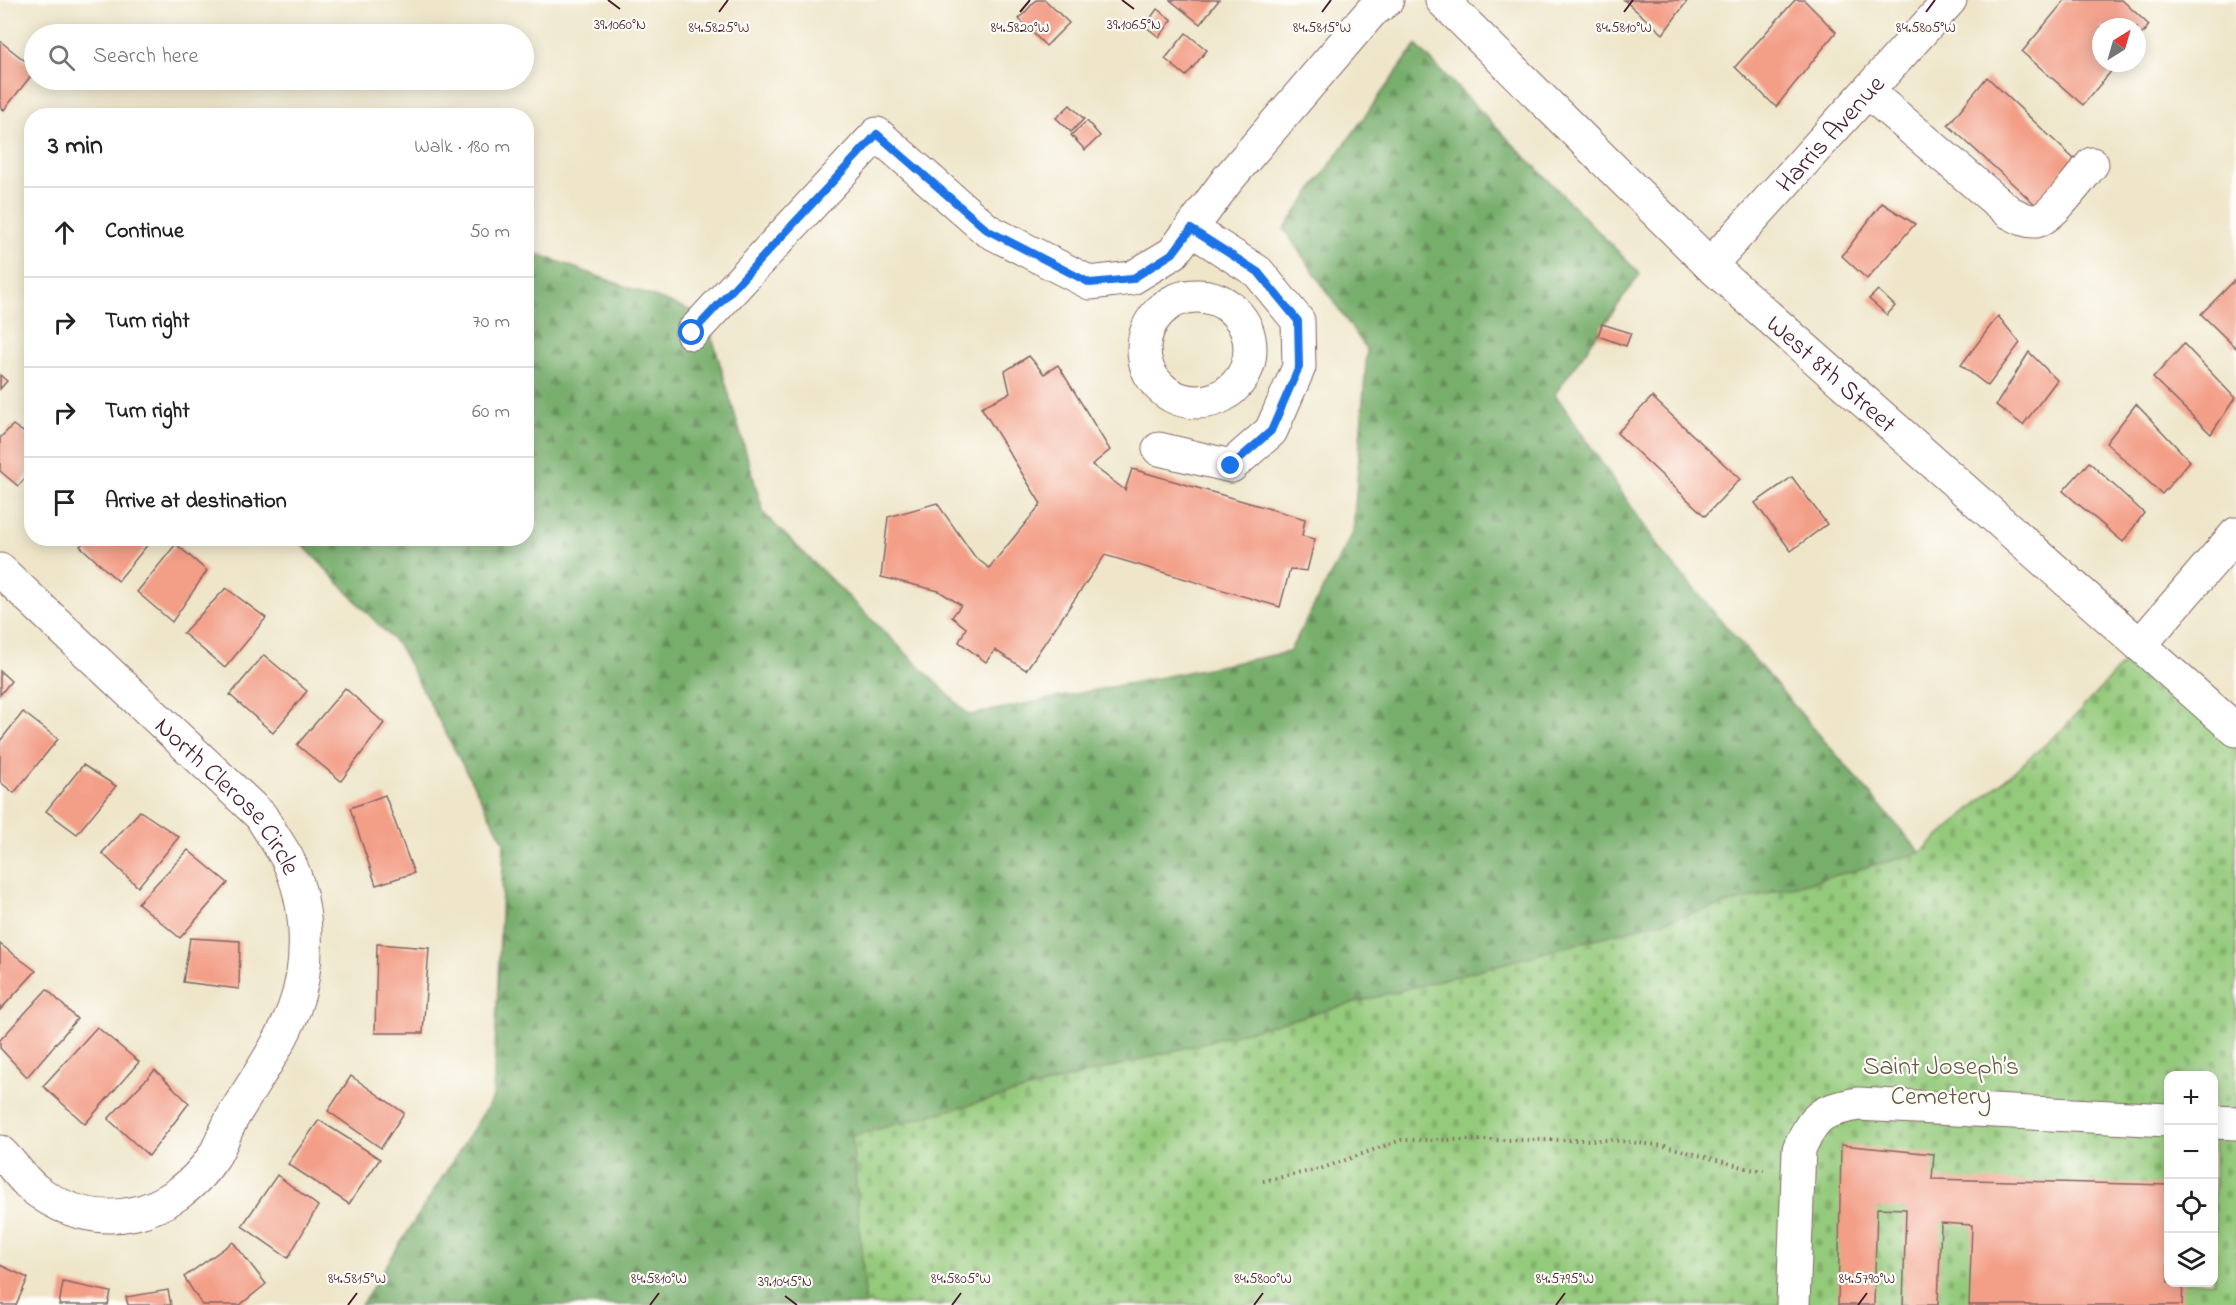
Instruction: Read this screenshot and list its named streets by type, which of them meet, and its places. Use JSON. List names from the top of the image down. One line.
{"streets":{"street":["Harris Avenue","West 8th Street","North Clerose Circle"]},"crossings":[["Harris Avenue","West 8th Street"]],"parks":["Saint Joseph’s Cemetery"],"north":"top right","page":{"search":"Search here","heading":["3 min","Walk · 180 m"],"list":[["Continue","50 m"],["Turn right","70 m"],["Turn right","60 m"],"Arrive at destination"],"map_buttons":["+","−"]},"coordinates":["39.1060°N","39.1065°N","84.5825°W","84.5820°W","84.5815°W","84.5810°W","84.5805°W","84.5800°W","84.5795°W","84.5790°W","39.1045°N"]}
